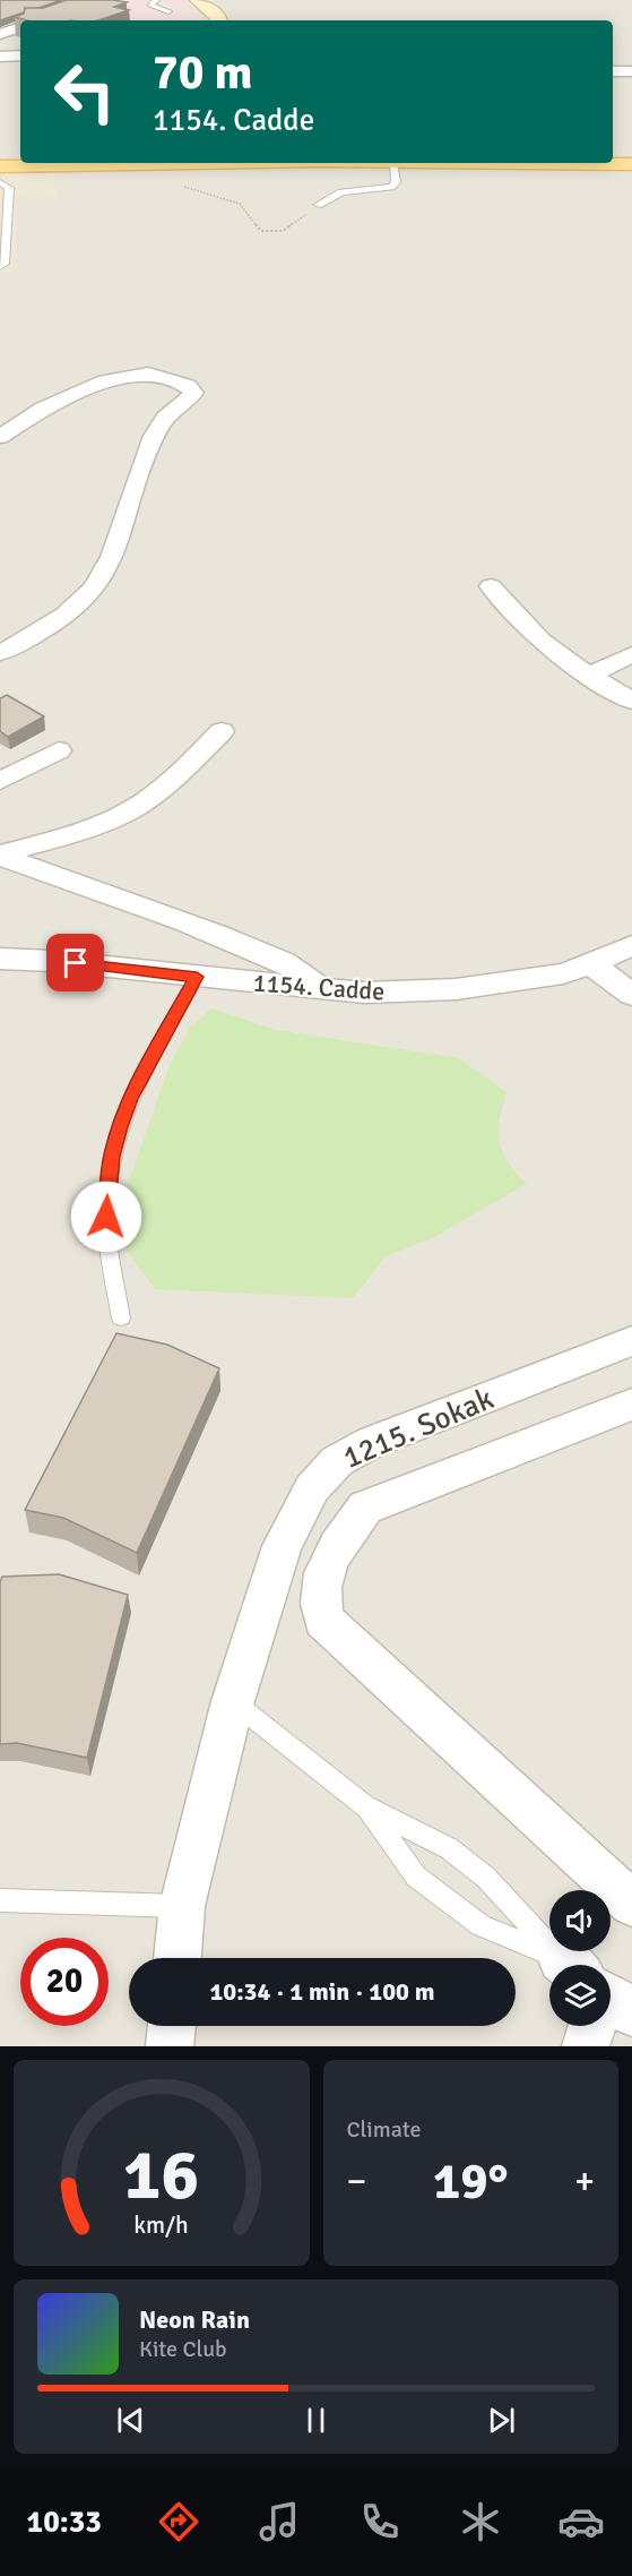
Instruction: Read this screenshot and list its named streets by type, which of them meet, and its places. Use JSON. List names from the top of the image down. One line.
{"streets":{"street":["1154. Cadde","1215. Sokak"]},"page":{"turn":["70 m","1154. Cadde"],"limit":"20","trip":"10:34 · 1 min · 100 m","tile":"Climate","heat":["−","19°","+"],"song":["Neon Rain","Kite Club"],"tabs":"10:33","gauge":["16","km/h"]}}
